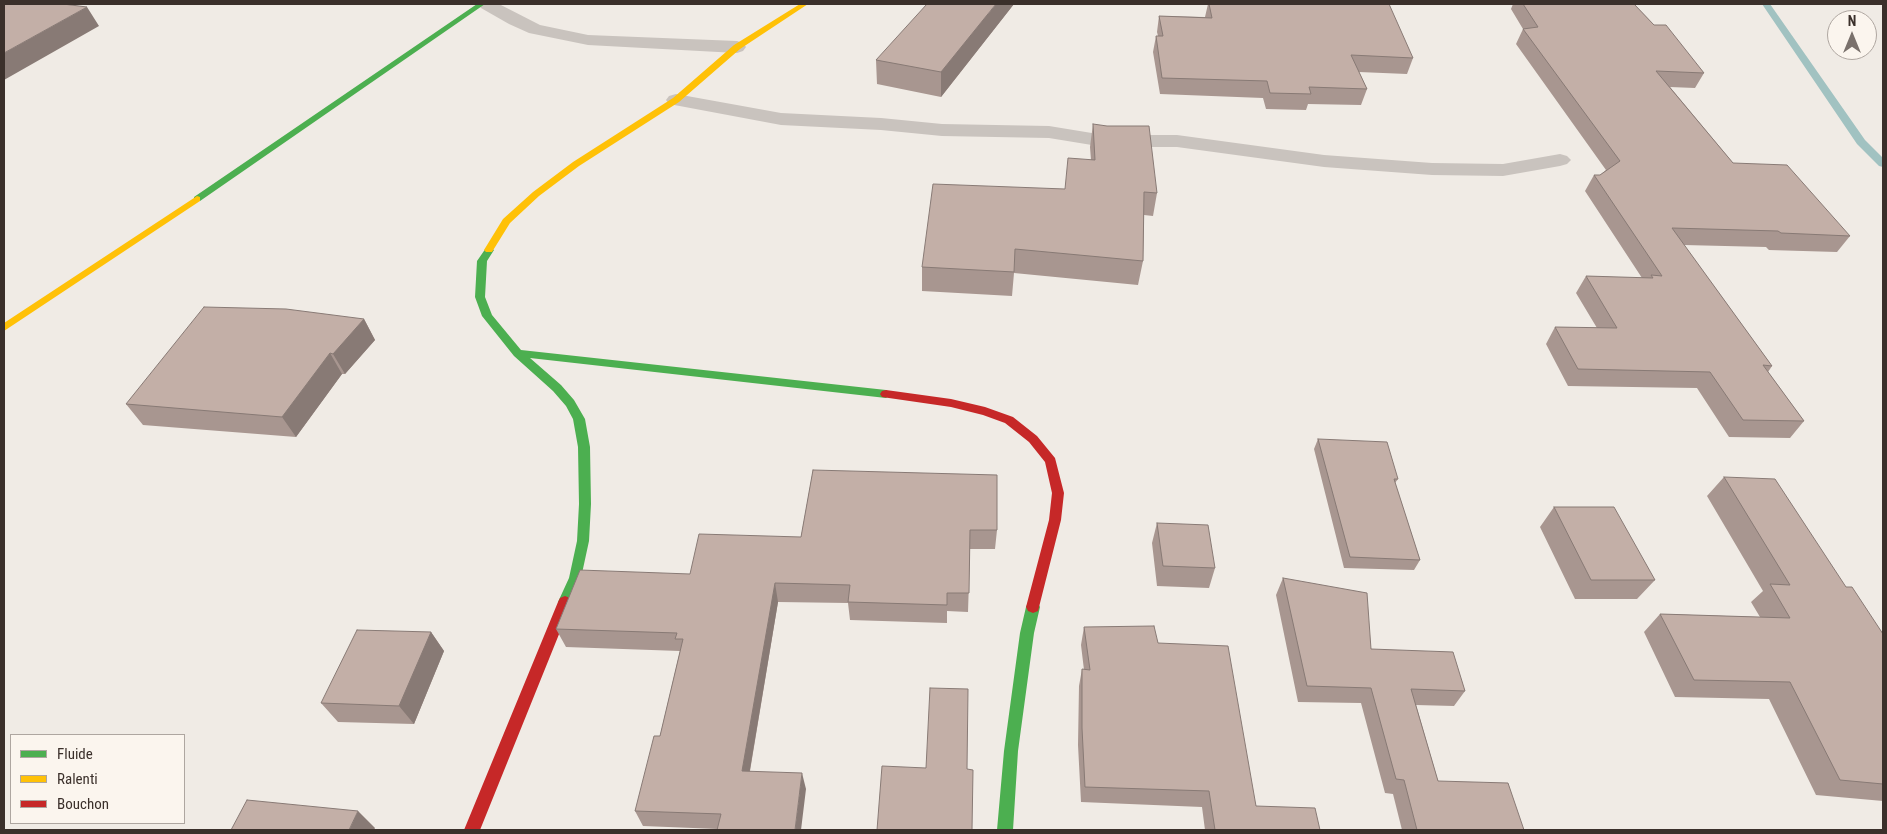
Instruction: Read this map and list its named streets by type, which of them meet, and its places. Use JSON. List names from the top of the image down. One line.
{"legend":["Fluide","Ralenti","Bouchon"],"north":"top"}
